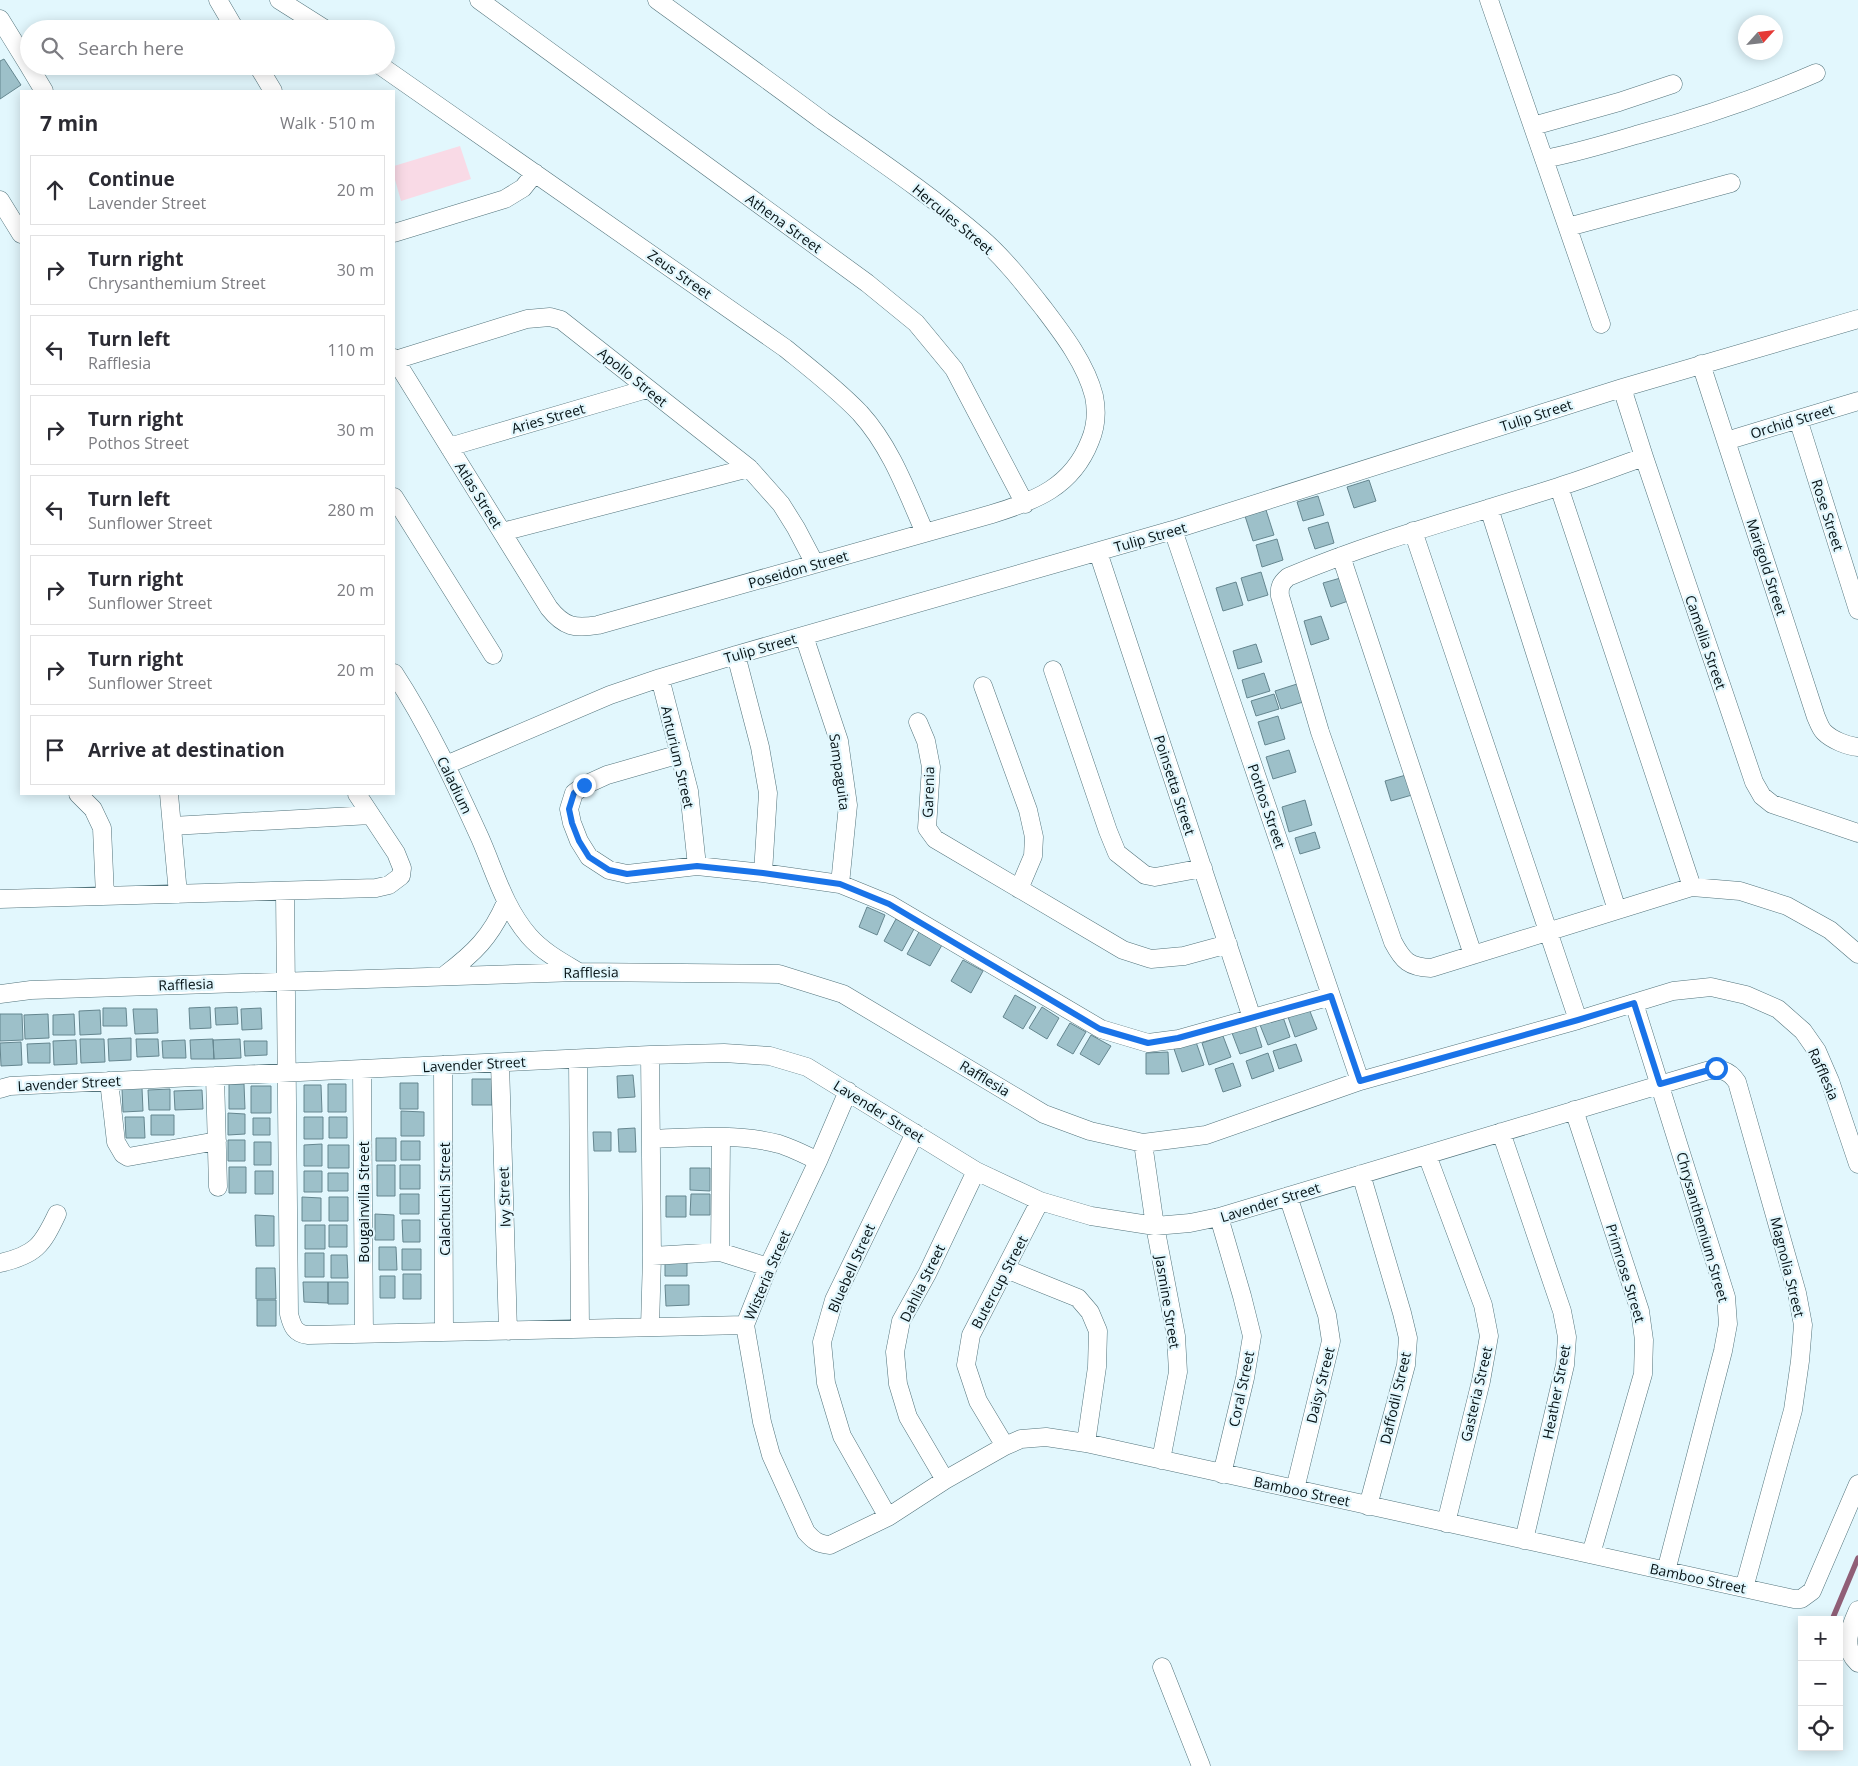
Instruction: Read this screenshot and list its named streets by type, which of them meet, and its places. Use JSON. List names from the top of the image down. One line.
{"streets":{"street":["Hercules Street","Athena Street","Zeus Street","Apollo Street","Tulip Street","Aries Street","Orchid Street","Atlas Street","Rose Street","Marigold Street","Poseidon Street","Camellia Street","Anturium Street","Sampaguita","Caladium","Poinsetta Street","Garenia","Pothos Street","Rafflesia","Lavender Street","Ivy Street","Calachuchi Street","Bougainvilla Street","Chrysanthemium Street","Magnolia Street","Bluebell Street","Primrose Street","Wisteria Street","Butercup Street","Dahlia Street","Jasmine Street","Daisy Street","Coral Street","Heather Street","Gasteria Street","Daffodil Street","Bamboo Street"]},"crossings":[["Hercules Street","Athena Street"],["Hercules Street","Poseidon Street"],["Athena Street","Poseidon Street"],["Zeus Street","Poseidon Street"],["Apollo Street","Aries Street"],["Apollo Street","Poseidon Street"],["Tulip Street","Marigold Street"],["Tulip Street","Camellia Street"],["Tulip Street","Anturium Street"],["Tulip Street","Sampaguita"],["Tulip Street","Caladium"],["Tulip Street","Poinsetta Street"],["Tulip Street","Pothos Street"],["Aries Street","Atlas Street"],["Orchid Street","Rose Street"],["Orchid Street","Marigold Street"],["Atlas Street","Poseidon Street"],["Caladium","Rafflesia"],["Pothos Street","Rafflesia"],["Rafflesia","Chrysanthemium Street"],["Rafflesia","Jasmine Street"],["Lavender Street","Ivy Street"],["Lavender Street","Calachuchi Street"],["Lavender Street","Bougainvilla Street"],["Lavender Street","Chrysanthemium Street"],["Lavender Street","Magnolia Street"],["Lavender Street","Bluebell Street"],["Lavender Street","Primrose Street"],["Lavender Street","Wisteria Street"],["Lavender Street","Butercup Street"],["Lavender Street","Dahlia Street"],["Lavender Street","Jasmine Street"],["Lavender Street","Daisy Street"],["Lavender Street","Coral Street"],["Lavender Street","Heather Street"],["Lavender Street","Gasteria Street"],["Lavender Street","Daffodil Street"],["Chrysanthemium Street","Bamboo Street"],["Magnolia Street","Bamboo Street"],["Bluebell Street","Bamboo Street"],["Primrose Street","Bamboo Street"],["Wisteria Street","Bamboo Street"],["Butercup Street","Bamboo Street"],["Dahlia Street","Bamboo Street"],["Jasmine Street","Bamboo Street"],["Daisy Street","Bamboo Street"],["Coral Street","Bamboo Street"],["Heather Street","Bamboo Street"],["Gasteria Street","Bamboo Street"],["Daffodil Street","Bamboo Street"]],"north":"top right","page":{"search":"Search here","heading":["7 min","Walk · 510 m"],"list":[["Continue","Lavender Street","20 m"],["Turn right","Chrysanthemium Street","30 m"],["Turn left","Rafflesia","110 m"],["Turn right","Pothos Street","30 m"],["Turn left","Sunflower Street","280 m"],["Turn right","Sunflower Street","20 m"],["Turn right","Sunflower Street","20 m"],"Arrive at destination"],"map_buttons":["+","−"]}}
